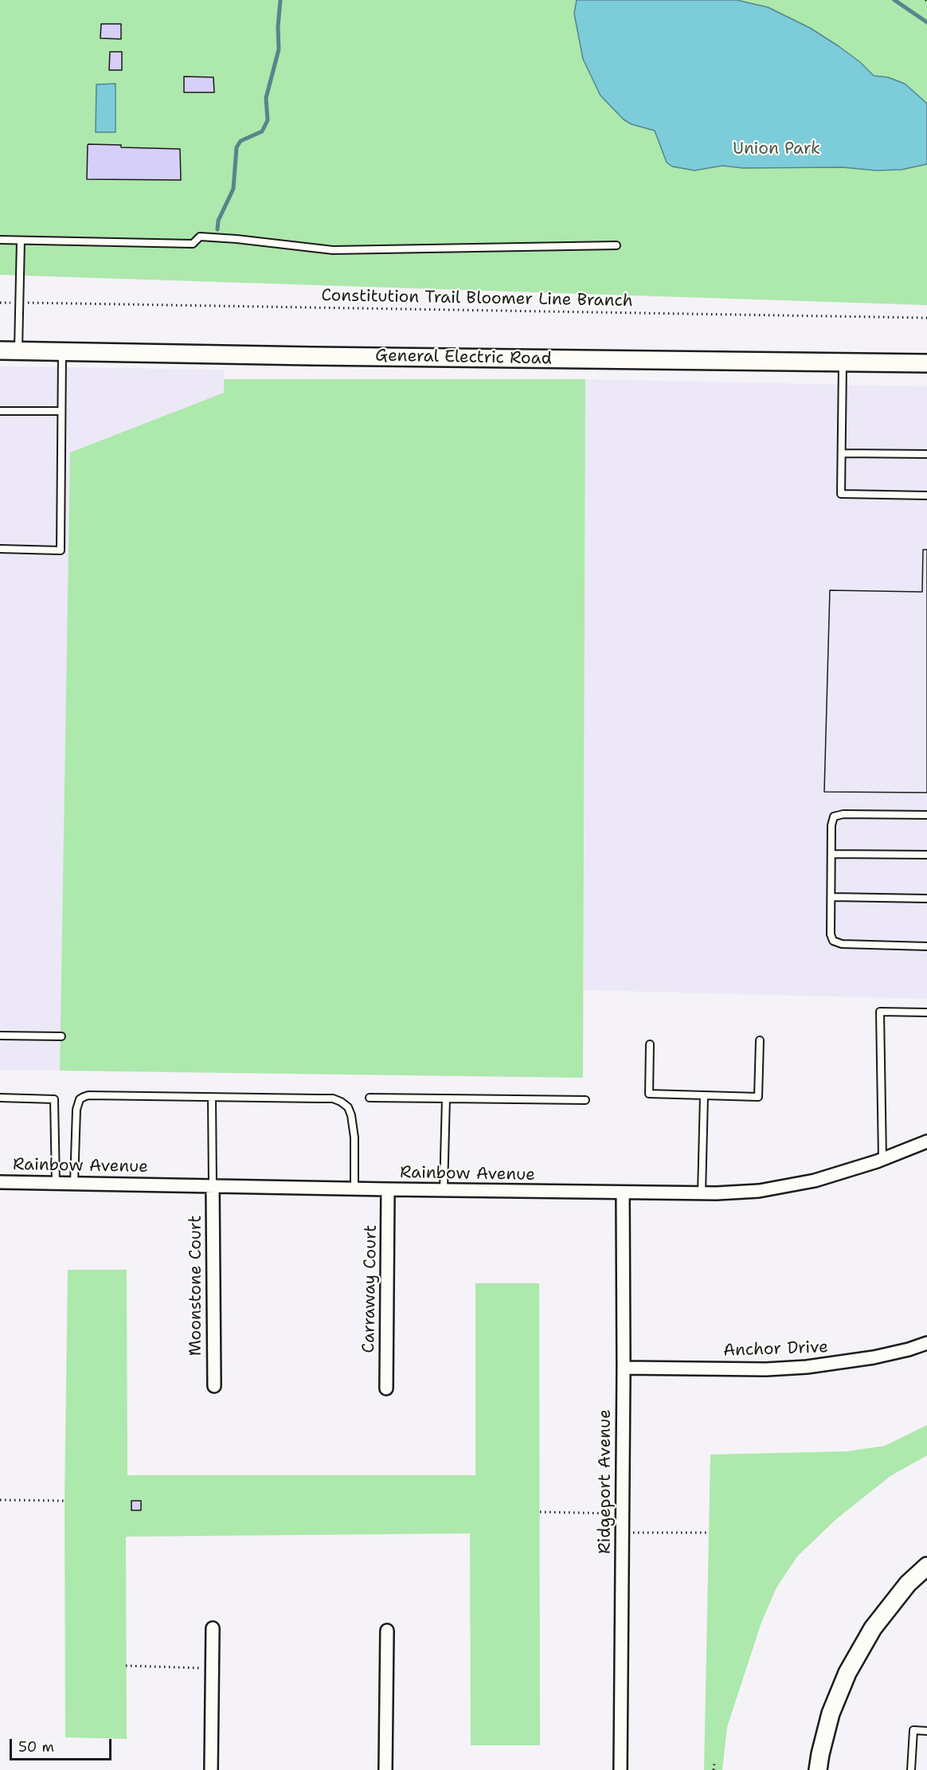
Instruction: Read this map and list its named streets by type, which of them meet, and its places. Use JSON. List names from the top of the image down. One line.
{"streets":{"main road":["General Electric Road"],"street":["Rainbow Avenue","Moonstone Court","Carraway Court","Anchor Drive","Ridgeport Avenue"],"path":["Constitution Trail Bloomer Line Branch"]},"crossings":[["Rainbow Avenue","Moonstone Court"],["Rainbow Avenue","Carraway Court"],["Rainbow Avenue","Ridgeport Avenue"],["Anchor Drive","Ridgeport Avenue"]],"parks":["Union Park"],"scale_bar":"50 m"}
